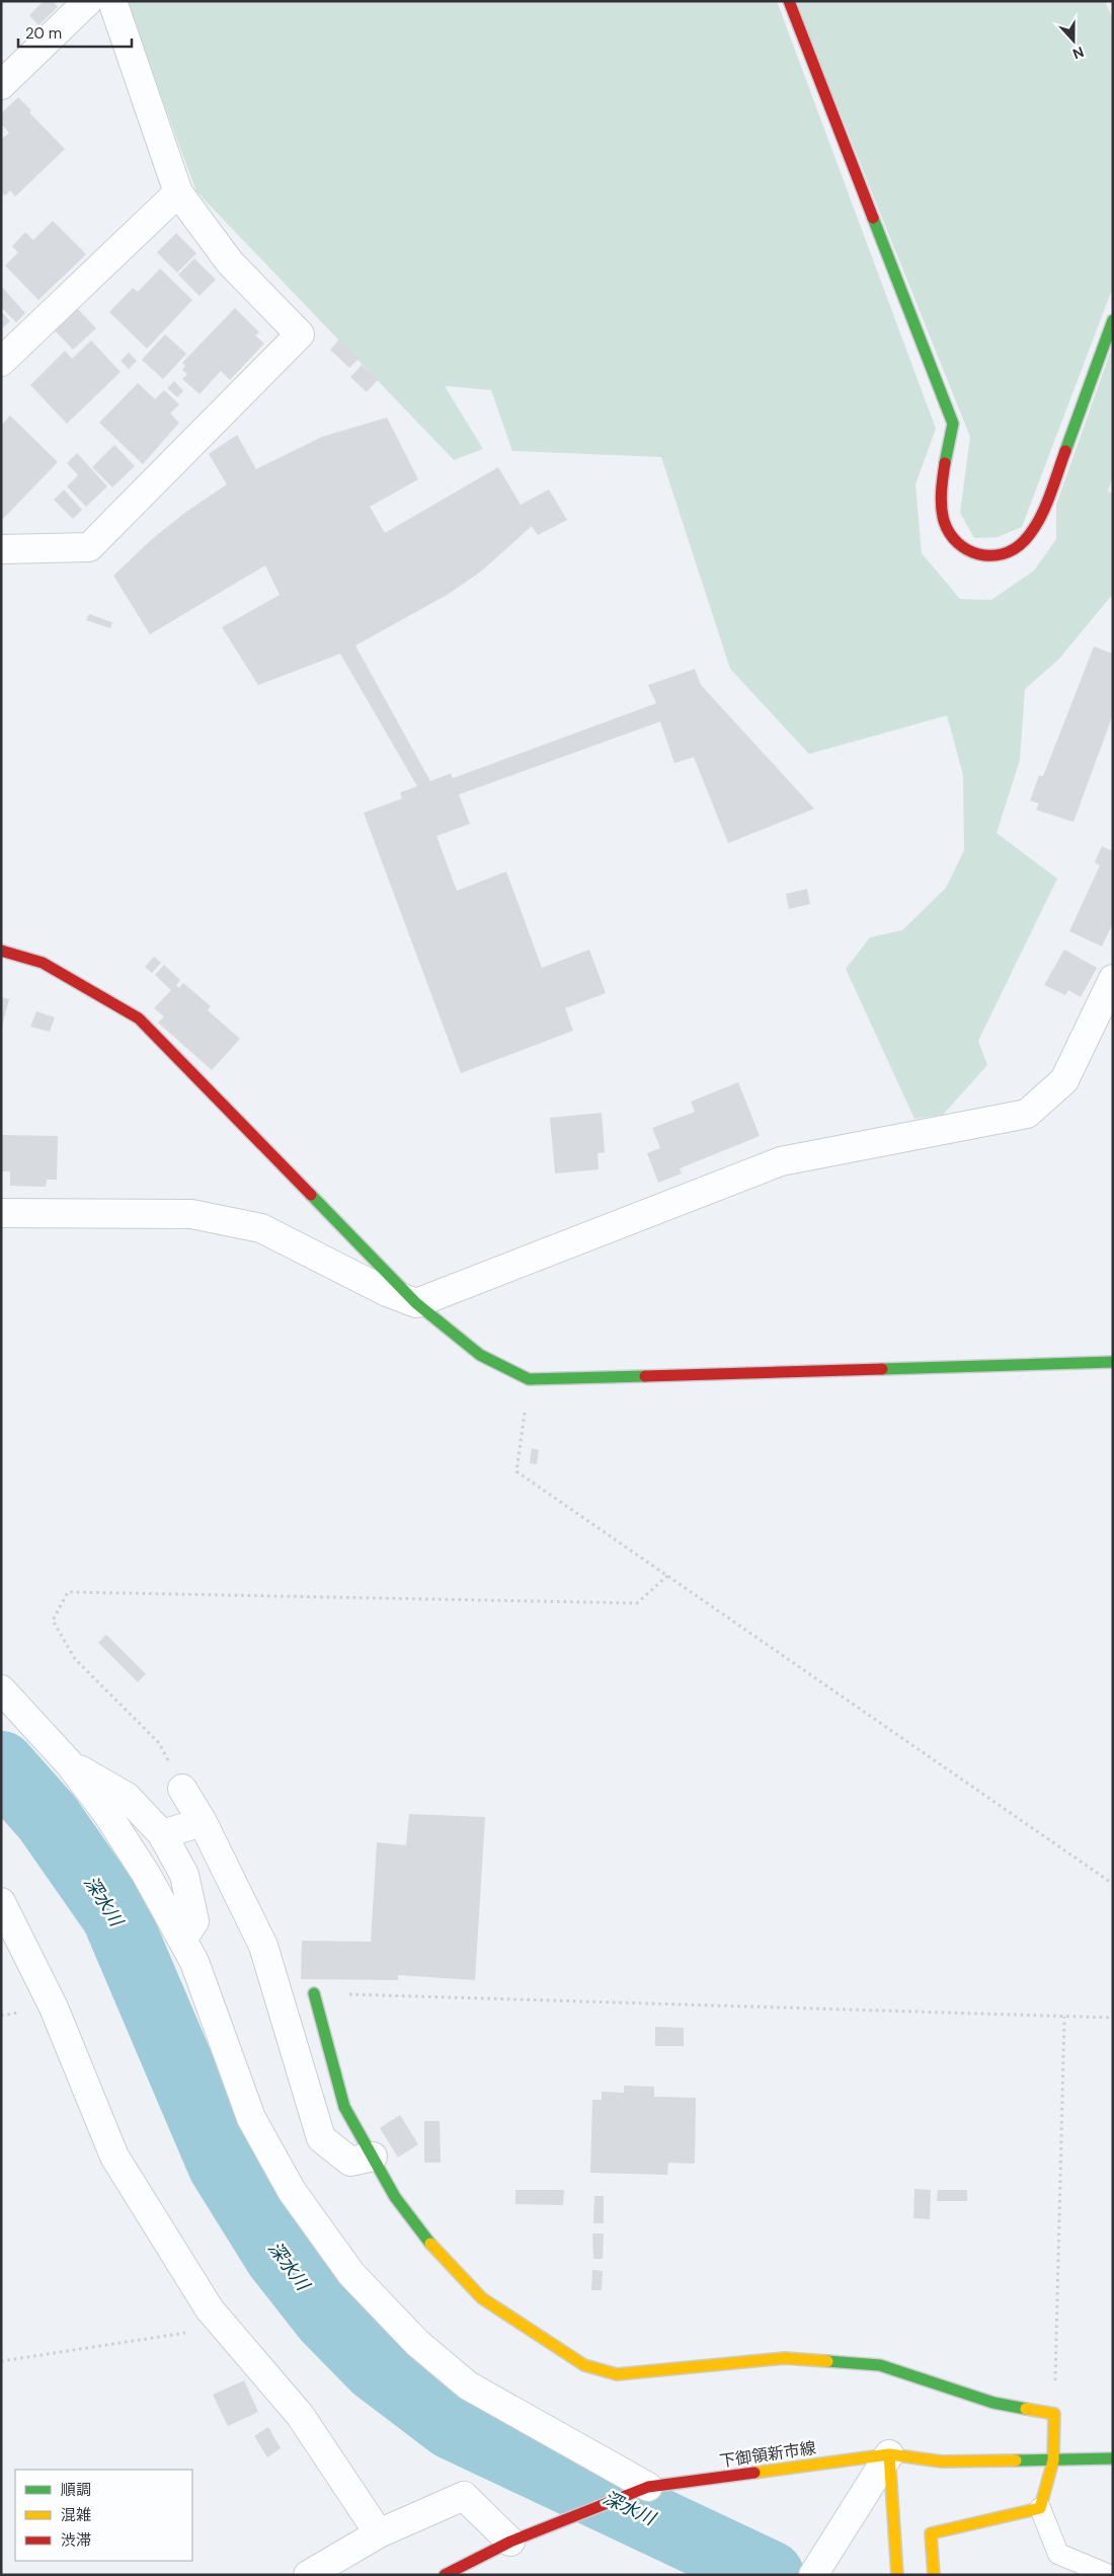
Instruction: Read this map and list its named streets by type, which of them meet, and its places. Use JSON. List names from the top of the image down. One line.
{"streets":{"street":["下御領新市線"]},"water":["深水川"],"legend":["順調","混雑","渋滞"],"scale_bar":"20 m","north":"bottom"}
